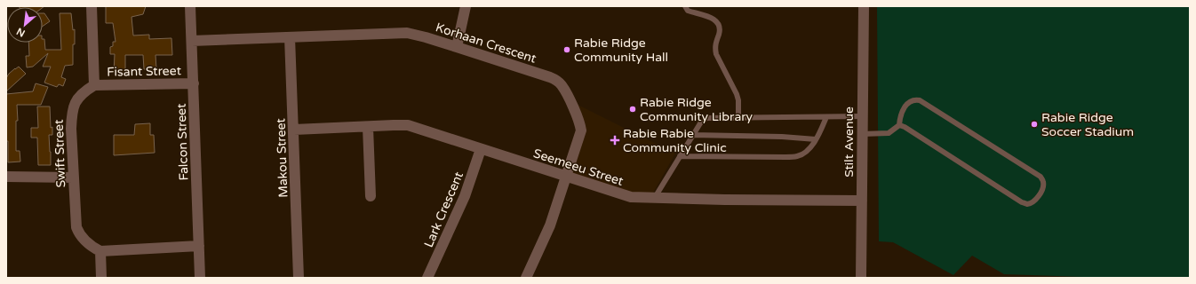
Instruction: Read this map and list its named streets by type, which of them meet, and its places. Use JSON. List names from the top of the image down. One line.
{"streets":{"street":["Korhaan Crescent","Fisant Street","Falcon Street","Stilt Avenue","Swift Street","Makou Street","Seemeeu Street","Lark Crescent"]},"crossings":[["Korhaan Crescent","Falcon Street"],["Korhaan Crescent","Makou Street"],["Korhaan Crescent","Seemeeu Street"],["Fisant Street","Falcon Street"],["Fisant Street","Swift Street"],["Stilt Avenue","Seemeeu Street"],["Makou Street","Seemeeu Street"],["Seemeeu Street","Lark Crescent"]],"places":{"other":["Rabie Ridge Community Hall","Rabie Ridge Community Library","Rabie Ridge Soccer Stadium"],"health":["Rabie Rabie Community Clinic"]},"north":"bottom left"}
